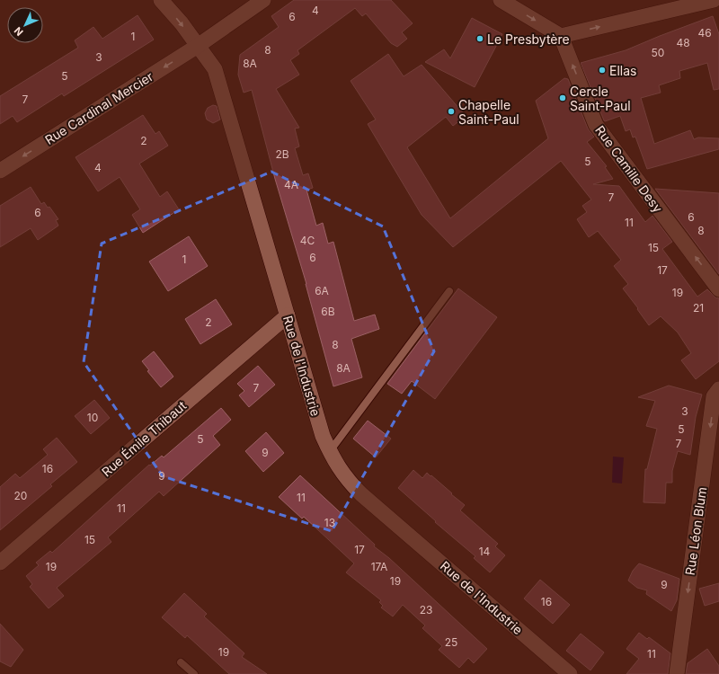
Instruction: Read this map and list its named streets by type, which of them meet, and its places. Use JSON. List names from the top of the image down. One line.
{"streets":{"street":["Rue Cardinal Mercier","Rue Camille Desy","Rue de l'Industrie","Rue Émile Thibaut","Rue Léon Blum"]},"crossings":[["Rue Cardinal Mercier","Rue de l'Industrie"],["Rue de l'Industrie","Rue Émile Thibaut"]],"one_way":["Rue Cardinal Mercier","Rue Camille Desy","Rue Léon Blum"],"places":["Le Presbytère","Ellas","Cercle Saint-Paul","Chapelle Saint-Paul"],"house_numbers":["4","6","46","1","48","8","50","3","8A","5","7","2","2B","5","4","4A","7","6","6","11","8","4C","15","6","1","17","6A","19","21","6B","2","8","8A","7","3","10","5","5","7","9","16","9","20","11","11","13","15","17","14","19","17A","19","9","16","23","25","19","11"],"north":"bottom left"}
